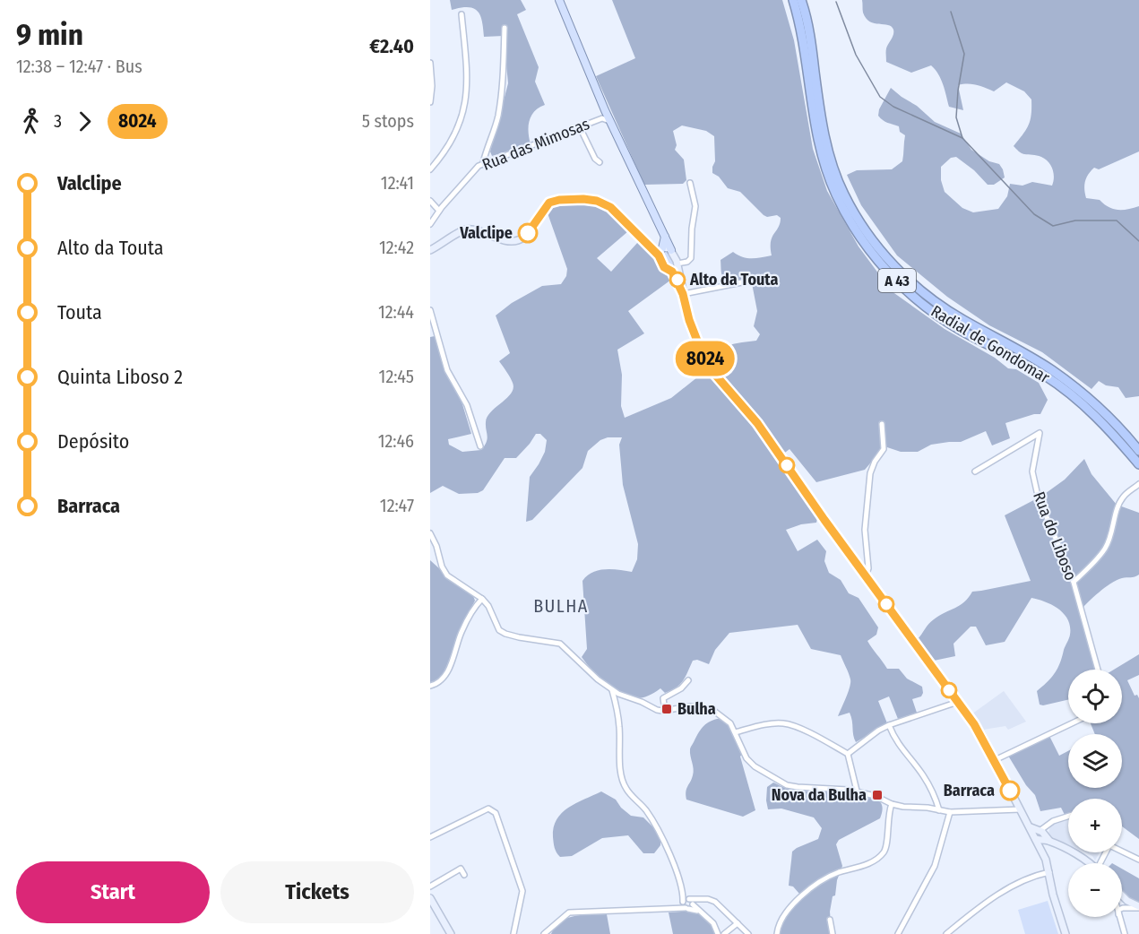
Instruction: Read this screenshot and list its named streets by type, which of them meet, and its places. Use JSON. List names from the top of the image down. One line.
{"streets":{"highway":["A 43","Radial de Gondomar"],"street":["Rua das Mimosas","Rua do Liboso"]},"districts":["BULHA"],"places":{"other":["Valclipe","Alto da Touta","Barraca"],"transit":["Bulha","Nova da Bulha"]},"lines":["bus line 8024"],"page":{"heading":["9 min","12:38 – 12:47 · Bus","€2.40"],"on_map":"8024","legs":["3","8024","5 stops"],"list":[{"name":"Valclipe","value":"12:41"},{"name":"Alto da Touta","value":"12:42"},{"name":"Touta","value":"12:44"},{"name":"Quinta Liboso 2","value":"12:45"},{"name":"Depósito","value":"12:46"},{"name":"Barraca","value":"12:47"}],"map_buttons":["+","−"],"buttons":["Start","Tickets"]}}
